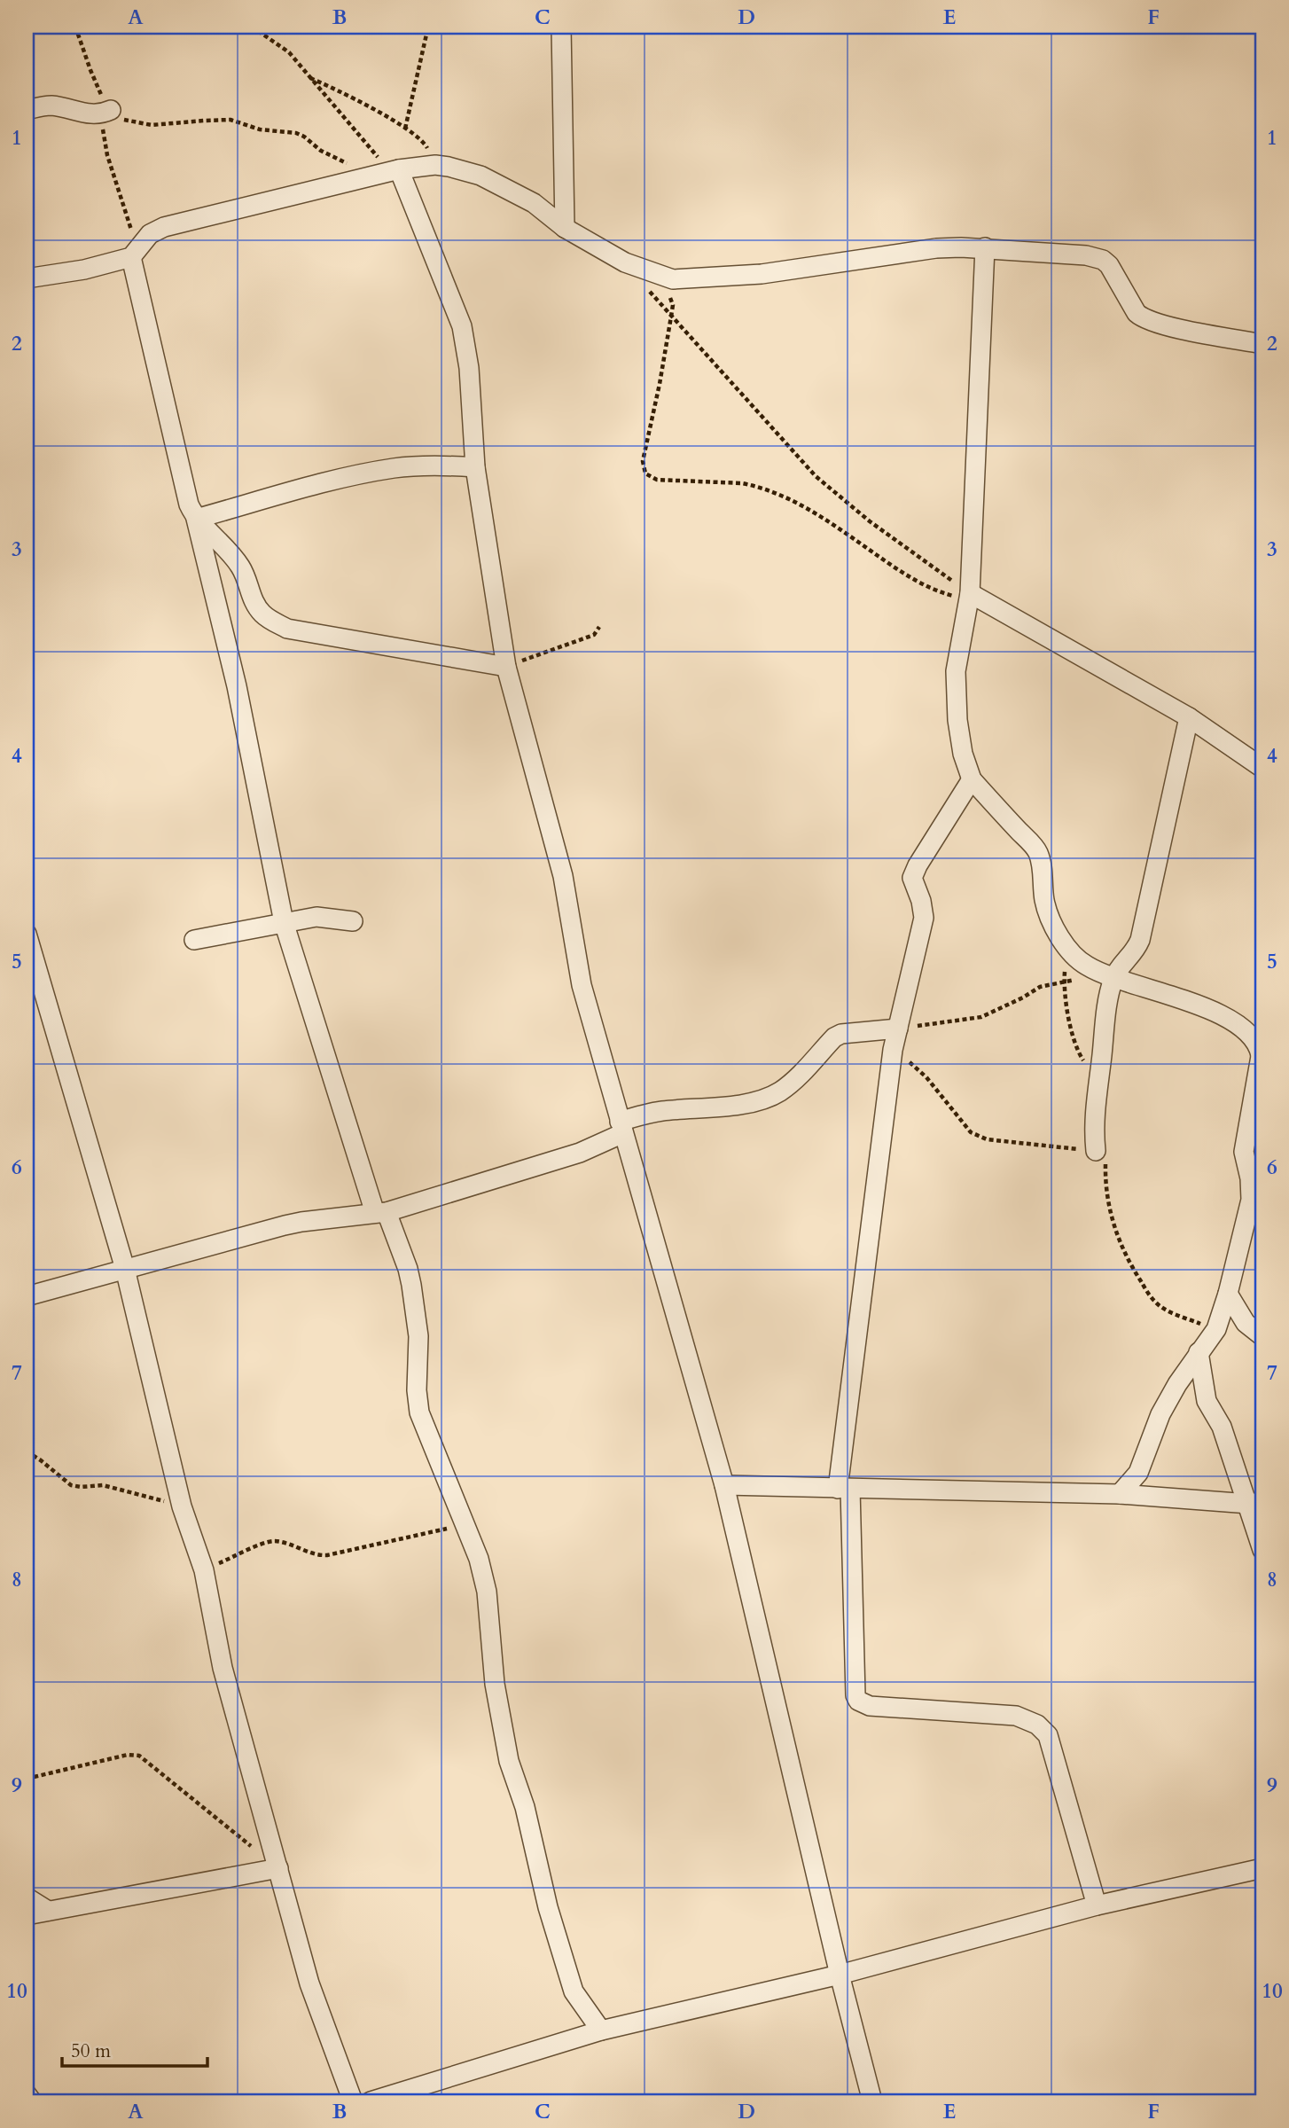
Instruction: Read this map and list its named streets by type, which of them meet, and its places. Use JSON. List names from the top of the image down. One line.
{"scale_bar":"50 m","grid":{"columns":["A","B","C","D","E","F"],"rows":["1","2","3","4","5","6","7","8","9","10"]}}
